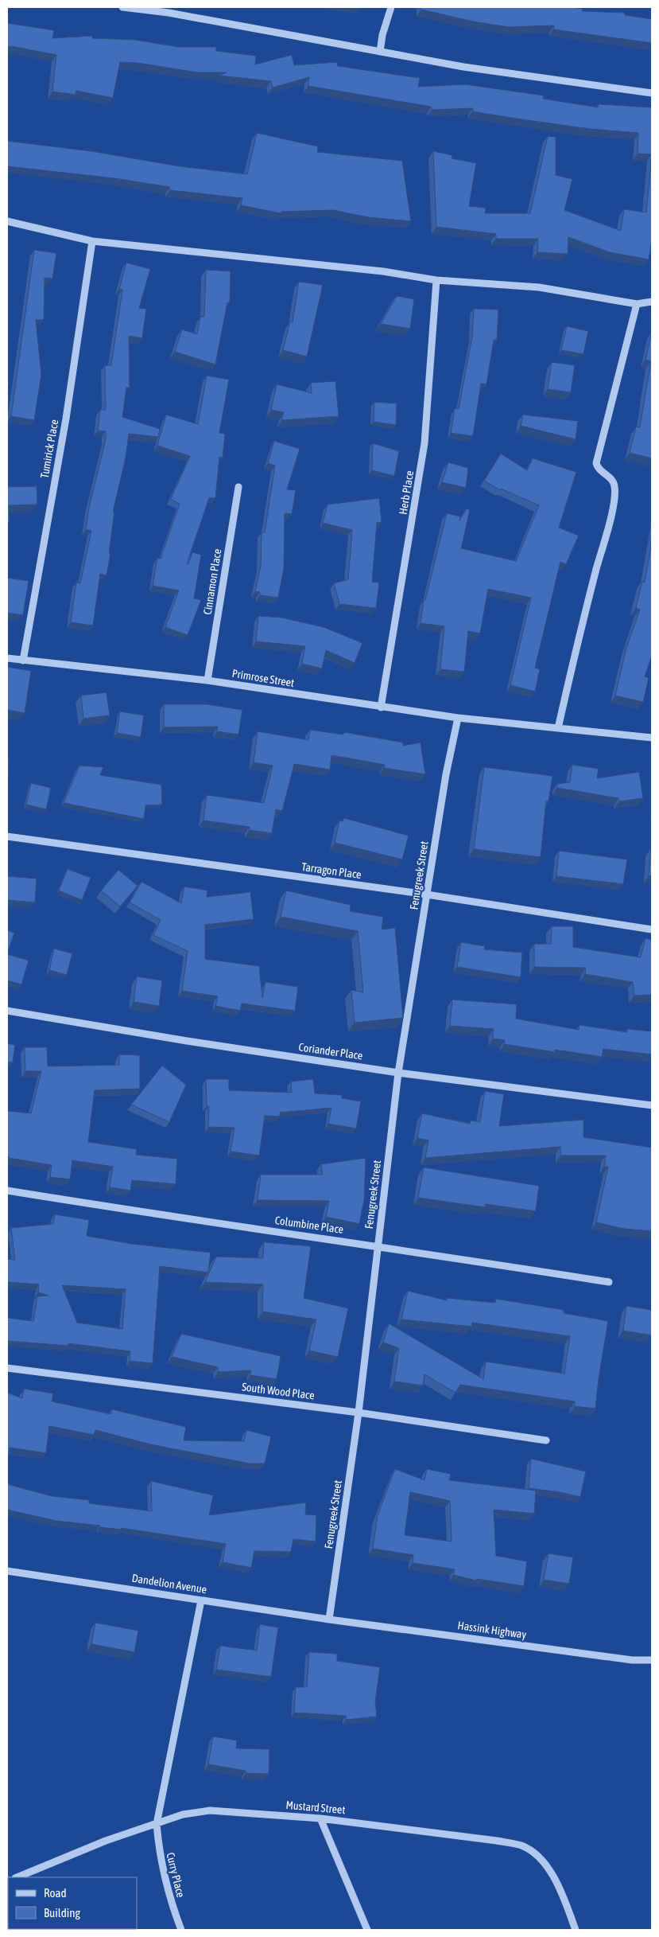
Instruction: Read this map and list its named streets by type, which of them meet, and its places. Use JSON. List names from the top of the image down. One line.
{"streets":{"street":["Tumirick Place","Herb Place","Cinnamon Place","Primrose Street","Tarragon Place","Fenugreek Street","Coriander Place","Columbine Place","South Wood Place","Dandelion Avenue","Hassink Highway","Mustard Street","Curry Place"]},"crossings":[["Tumirick Place","Primrose Street"],["Herb Place","Primrose Street"],["Cinnamon Place","Primrose Street"],["Primrose Street","Fenugreek Street"],["Tarragon Place","Fenugreek Street"],["Fenugreek Street","Coriander Place"],["Fenugreek Street","Columbine Place"],["Fenugreek Street","South Wood Place"],["Fenugreek Street","Dandelion Avenue"],["Fenugreek Street","Hassink Highway"],["Dandelion Avenue","Hassink Highway"],["Dandelion Avenue","Curry Place"],["Mustard Street","Curry Place"]],"legend":["Road","Building"]}
